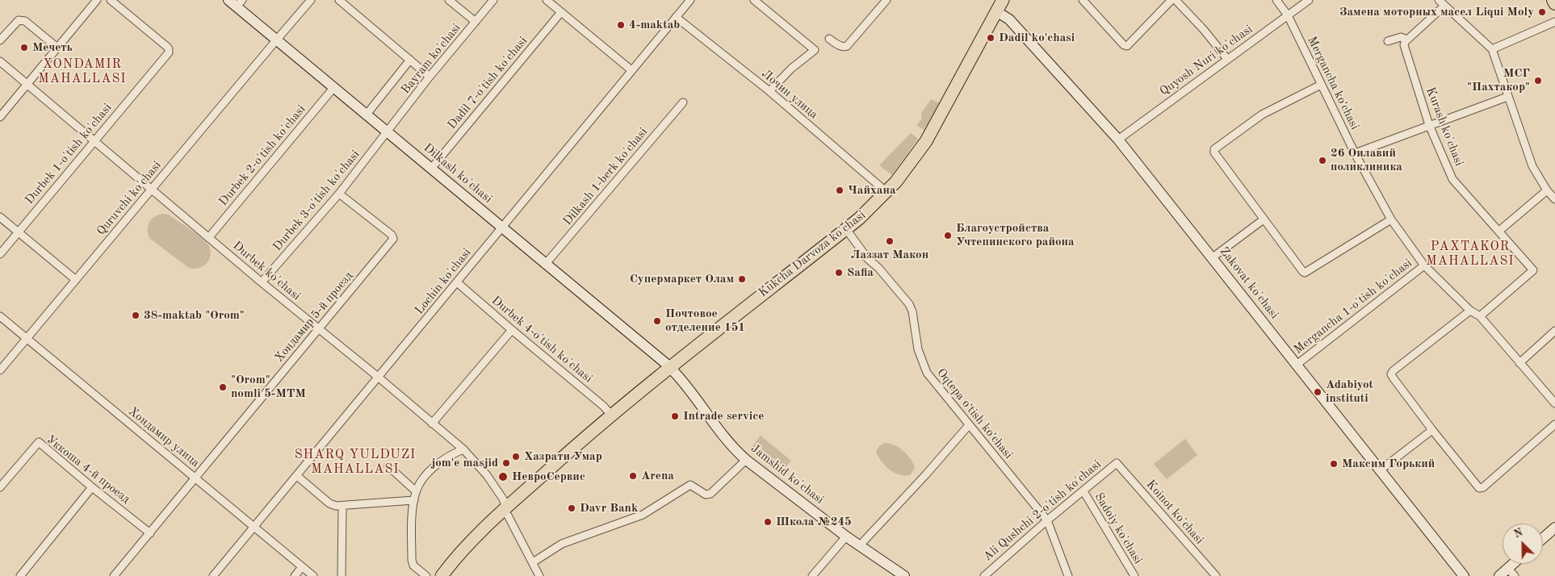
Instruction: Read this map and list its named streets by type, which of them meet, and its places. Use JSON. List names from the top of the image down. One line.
{"streets":{"main road":["Kukcha Darvoza ko'chasi"],"street":["Bayram ko'chasi","Quyosh Nuri ko'chasi","Dadil 7-o'tish ko'chasi","Mergancha koʻchasi","Лочин улица","Kurash ko'chasi","Durbek 1-o'tish ko'chasi","Durbek 2-o'tish ko'chasi","Dilkash ko'chasi","Dilkash 1-berk ko'chasi","Quruvchi ko'chasi","Durbek 3-o'tish ko'chasi","Durbek ko'chasi","Lochin ko'chasi","Zakovat ko'chasi","Mergancha 1-o'tish ko'chasi","Хондамир 5-й проезд","Durbek 4-o'tish ko'chasi","Oqtepa oʻtish koʻchasi","Хондамир улица","Уккоша 4-й проезд","Jamshid ko'chasi","Ali Qushchi 2-o'tish ko'chasi","Koinot ko'chasi","Sadoiy ko'chasi"]},"crossings":[["Bayram ko'chasi","Dilkash ko'chasi"],["Bayram ko'chasi","Durbek 3-o'tish ko'chasi"],["Quyosh Nuri ko'chasi","Mergancha koʻchasi"],["Quyosh Nuri ko'chasi","Zakovat ko'chasi"],["Dadil 7-o'tish ko'chasi","Dilkash ko'chasi"],["Mergancha koʻchasi","Kurash ko'chasi"],["Mergancha koʻchasi","Mergancha 1-o'tish ko'chasi"],["Лочин улица","Kukcha Darvoza ko'chasi"],["Лочин улица","Lochin ko'chasi"],["Durbek 1-o'tish ko'chasi","Durbek ko'chasi"],["Durbek 2-o'tish ko'chasi","Dilkash ko'chasi"],["Durbek 2-o'tish ko'chasi","Durbek ko'chasi"],["Dilkash ko'chasi","Dilkash 1-berk ko'chasi"],["Dilkash ko'chasi","Quruvchi ko'chasi"],["Dilkash ko'chasi","Durbek 3-o'tish ko'chasi"],["Dilkash ko'chasi","Kukcha Darvoza ko'chasi"],["Dilkash ko'chasi","Lochin ko'chasi"],["Dilkash ko'chasi","Jamshid ko'chasi"],["Quruvchi ko'chasi","Durbek ko'chasi"],["Quruvchi ko'chasi","Хондамир улица"],["Durbek 3-o'tish ko'chasi","Durbek ko'chasi"],["Durbek 3-o'tish ko'chasi","Хондамир 5-й проезд"],["Kukcha Darvoza ko'chasi","Durbek ko'chasi"],["Kukcha Darvoza ko'chasi","Zakovat ko'chasi"],["Kukcha Darvoza ko'chasi","Durbek 4-o'tish ko'chasi"],["Kukcha Darvoza ko'chasi","Oqtepa oʻtish koʻchasi"],["Kukcha Darvoza ko'chasi","Jamshid ko'chasi"],["Durbek ko'chasi","Lochin ko'chasi"],["Durbek ko'chasi","Хондамир 5-й проезд"],["Lochin ko'chasi","Durbek 4-o'tish ko'chasi"],["Lochin ko'chasi","Хондамир улица"],["Zakovat ko'chasi","Mergancha 1-o'tish ko'chasi"],["Хондамир 5-й проезд","Хондамир улица"],["Хондамир 5-й проезд","Уккоша 4-й проезд"],["Oqtepa oʻtish koʻchasi","Ali Qushchi 2-o'tish ko'chasi"],["Ali Qushchi 2-o'tish ko'chasi","Koinot ko'chasi"],["Ali Qushchi 2-o'tish ko'chasi","Sadoiy ko'chasi"]],"districts":["XONDAMIR MAHALLASI","PAXTAKOR MAHALLASI","SHARQ YULDUZI MAHALLASI"],"places":["Замена моторных масел Liqui Moly","4-maktab","Dadil ko'chasi","Мечеть","МСГ \"Пахтакор\"","26 Оилавий поликлиника","Чайхана","Благоустройства Учтепинского района","Лаззат Макон","Safia","Супермаркет Олам","38-maktab \"Orom\"","Почтовое отделение 151","\"Orom\" nomli 5-MTM","Adabiyot instituti","Intrade service","Хазрати Умар","jom'e masjid","Максим Горький","Arena","НевроСервис","Davr Bank","Школа №245"],"north":"top left"}
